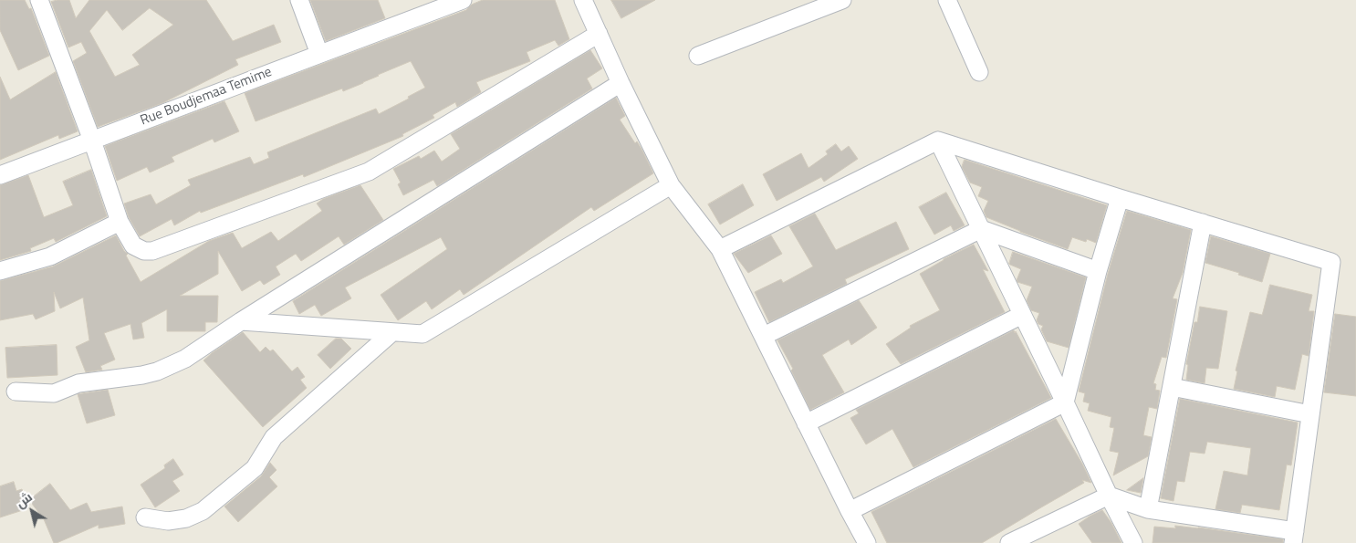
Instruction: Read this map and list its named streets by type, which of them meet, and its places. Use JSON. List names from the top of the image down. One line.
{"streets":{"street":["Rue Boudjemaa Temime"]},"north":"top left"}
